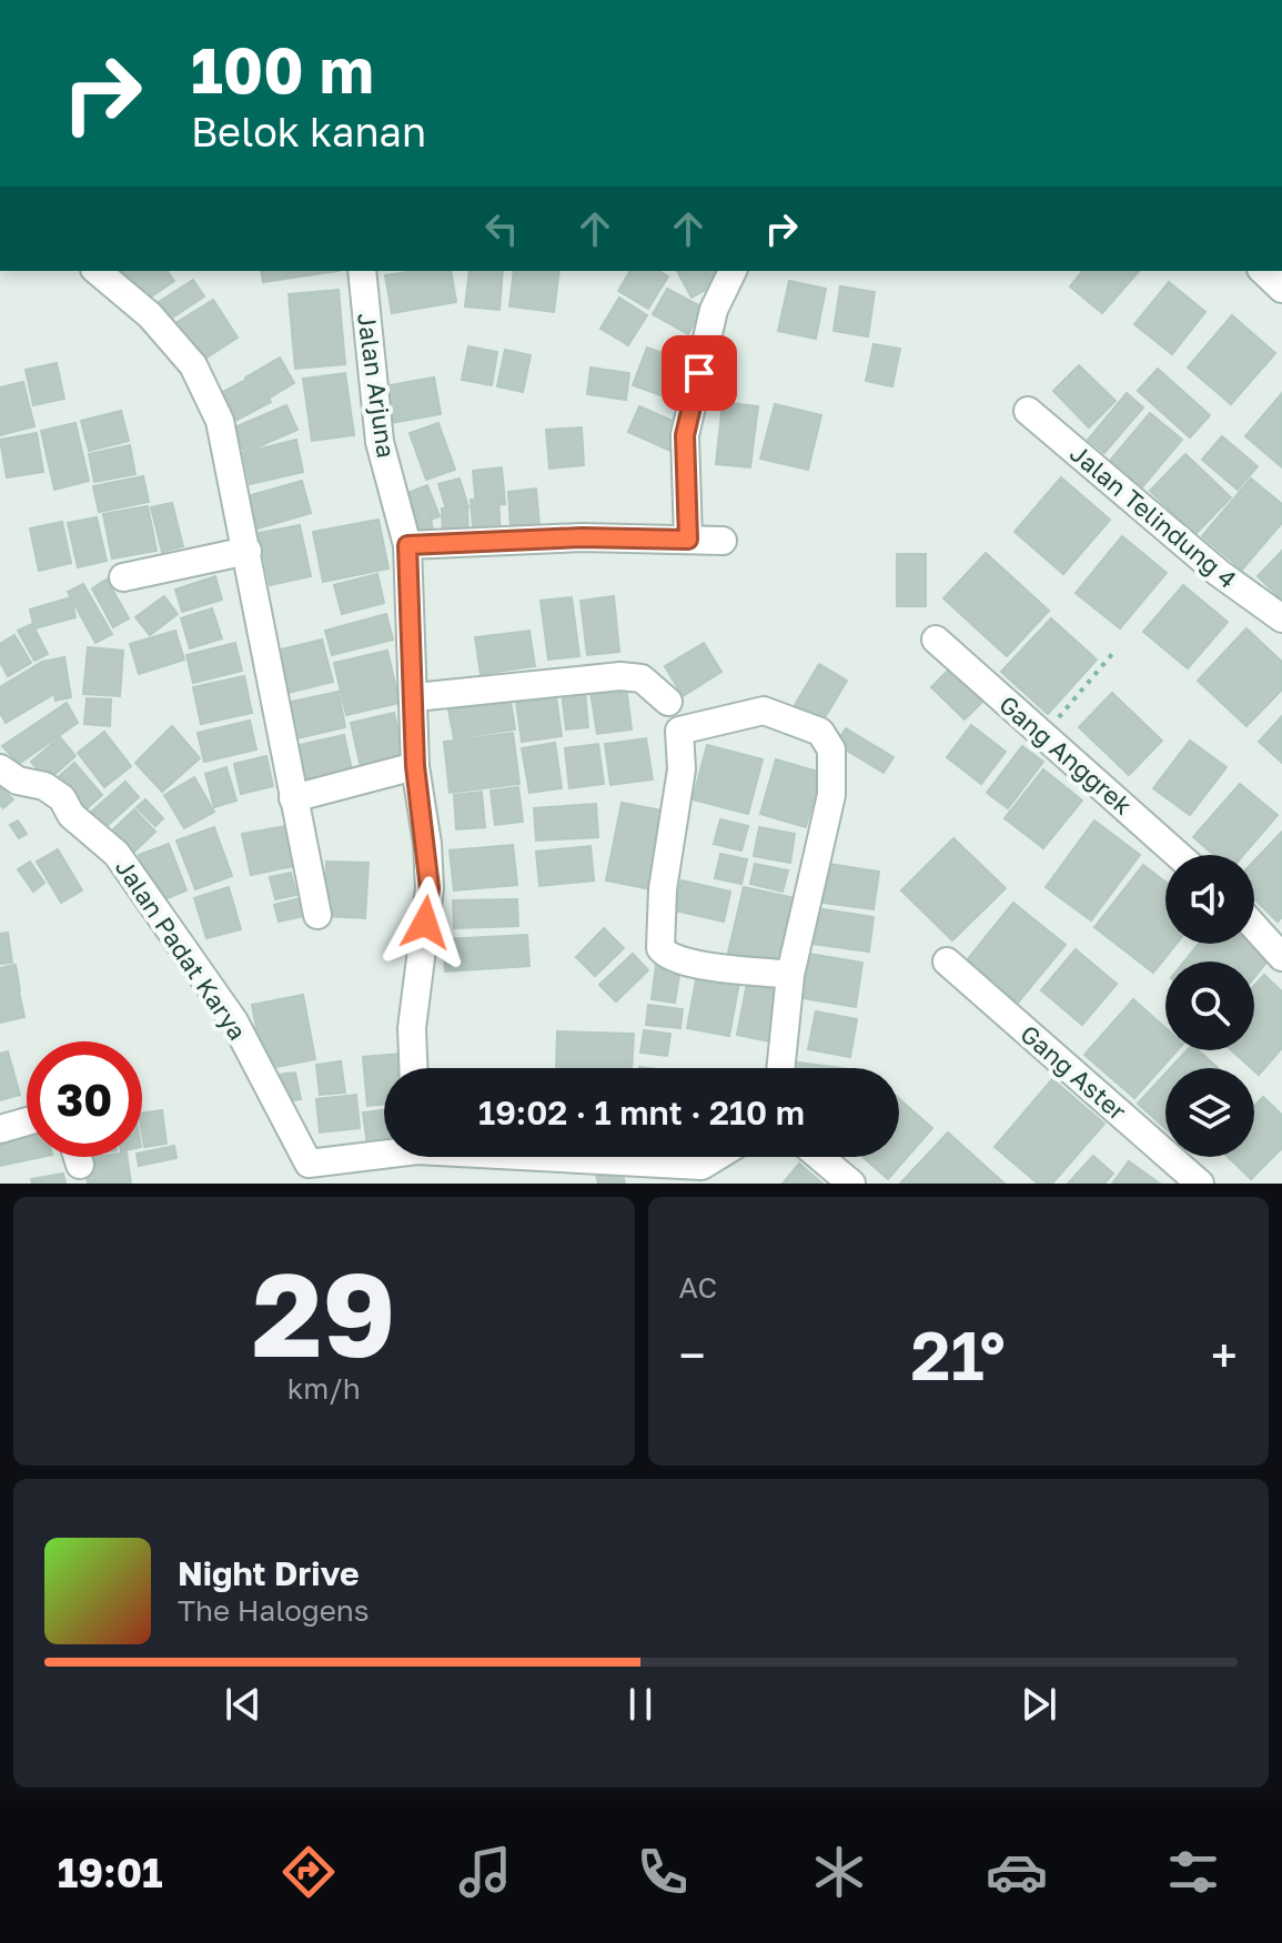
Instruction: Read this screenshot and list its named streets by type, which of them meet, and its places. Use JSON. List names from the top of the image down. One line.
{"streets":{"street":["Jalan Arjuna","Jalan Telindung 4","Gang Anggrek","Jalan Padat Karya","Gang Aster"]},"page":{"turn":["100 m","Belok kanan"],"limit":"30","trip":"19:02 · 1 mnt · 210 m","tile":[["29","km/h"],"AC"],"heat":["−","21°","+"],"song":["Night Drive","The Halogens"],"tabs":"19:01"}}
